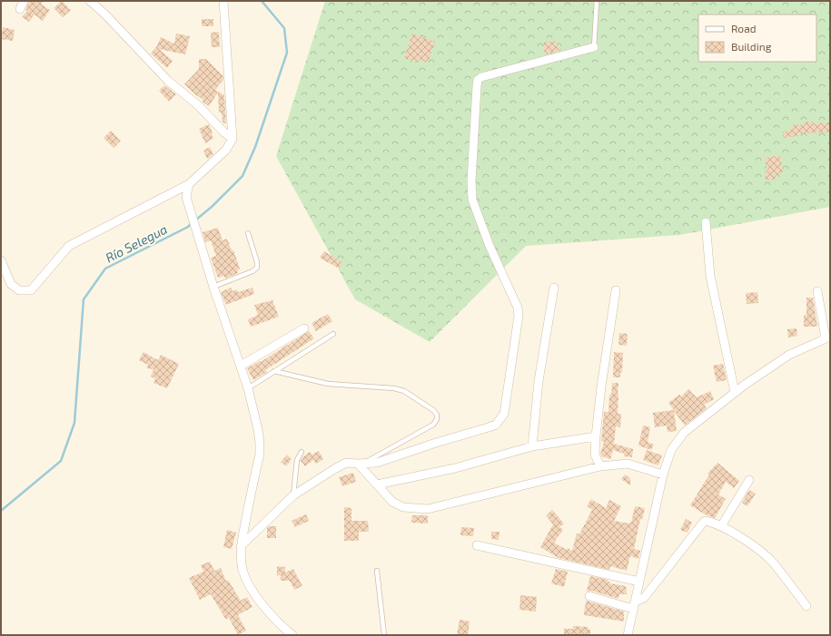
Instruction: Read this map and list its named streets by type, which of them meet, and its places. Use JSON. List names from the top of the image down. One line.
{"water":["Río Selegua"],"legend":["Road","Building"]}
